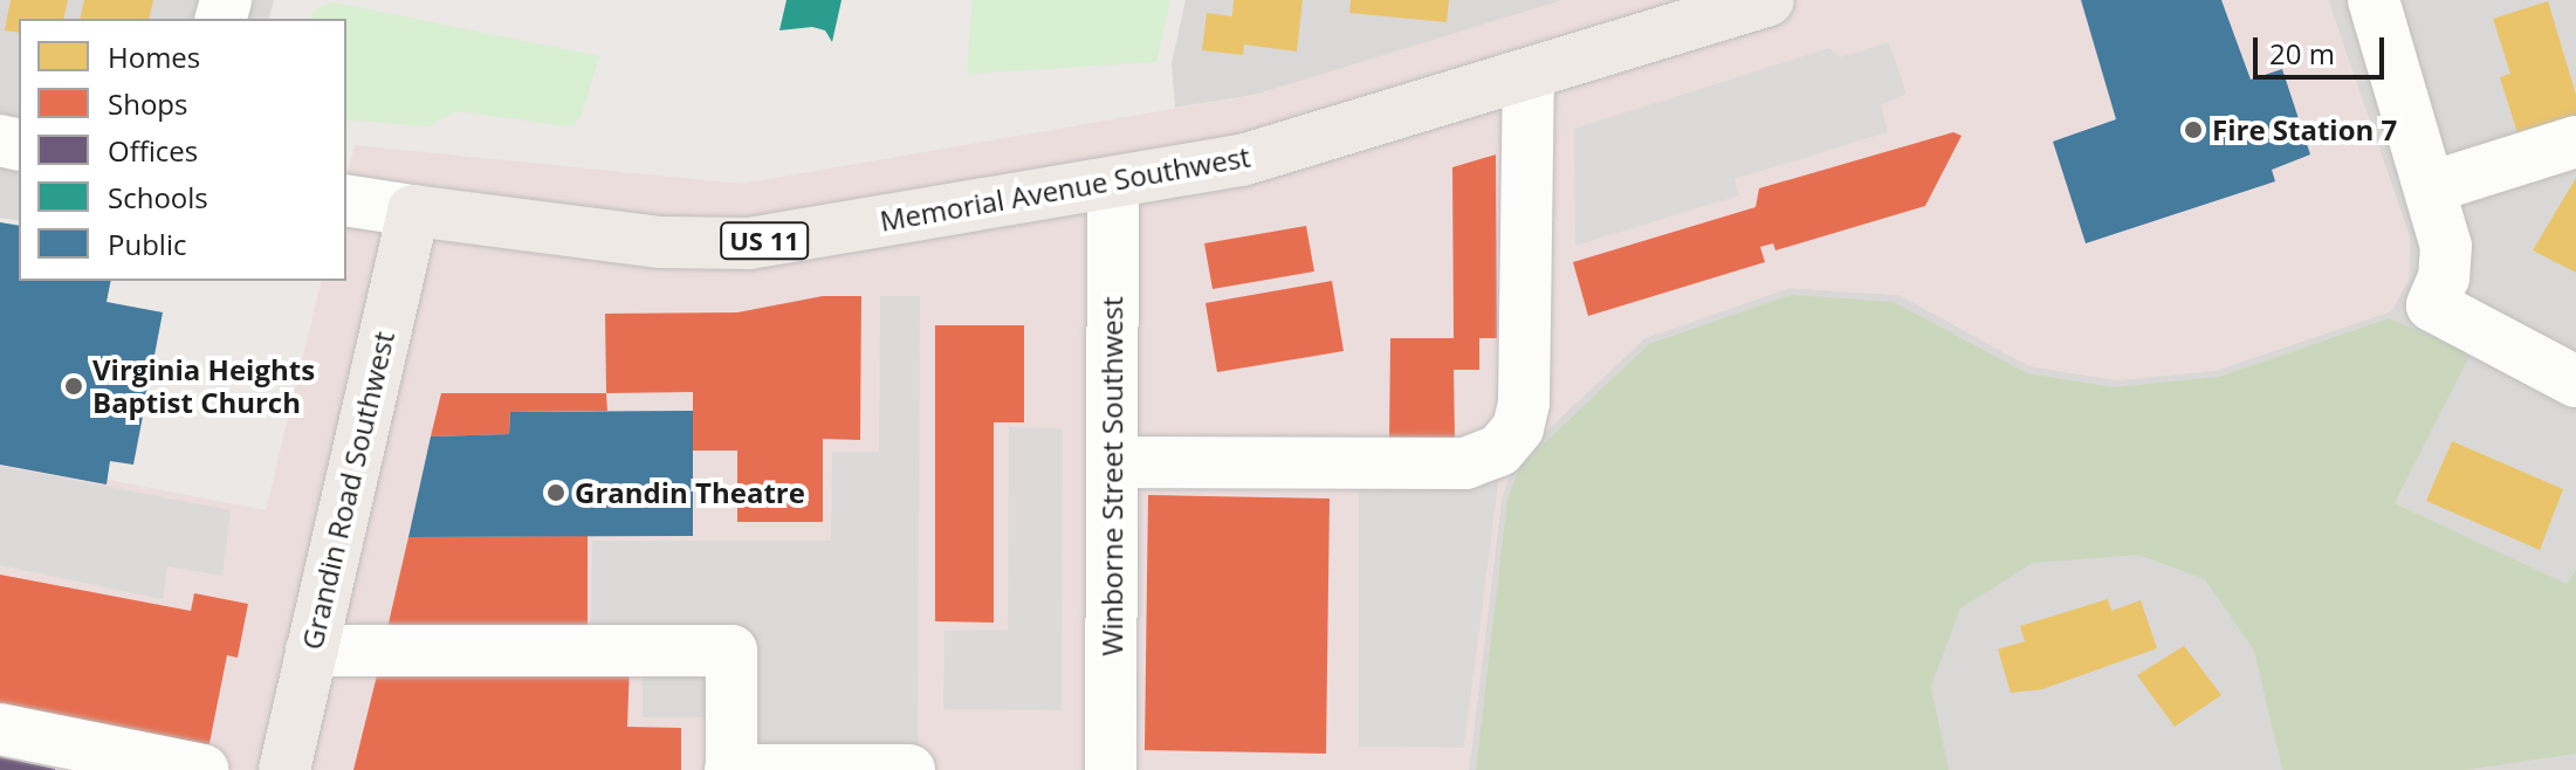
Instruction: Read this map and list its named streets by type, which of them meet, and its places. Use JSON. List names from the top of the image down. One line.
{"streets":{"main road":["Memorial Avenue Southwest","US 11","Grandin Road Southwest"],"street":["Winborne Street Southwest"]},"crossings":[["Memorial Avenue Southwest","Winborne Street Southwest"],["Memorial Avenue Southwest","Grandin Road Southwest"]],"places":["Fire Station 7","Virginia Heights Baptist Church","Grandin Theatre"],"legend":["Homes","Shops","Offices","Schools","Public"],"scale_bar":"20 m"}
